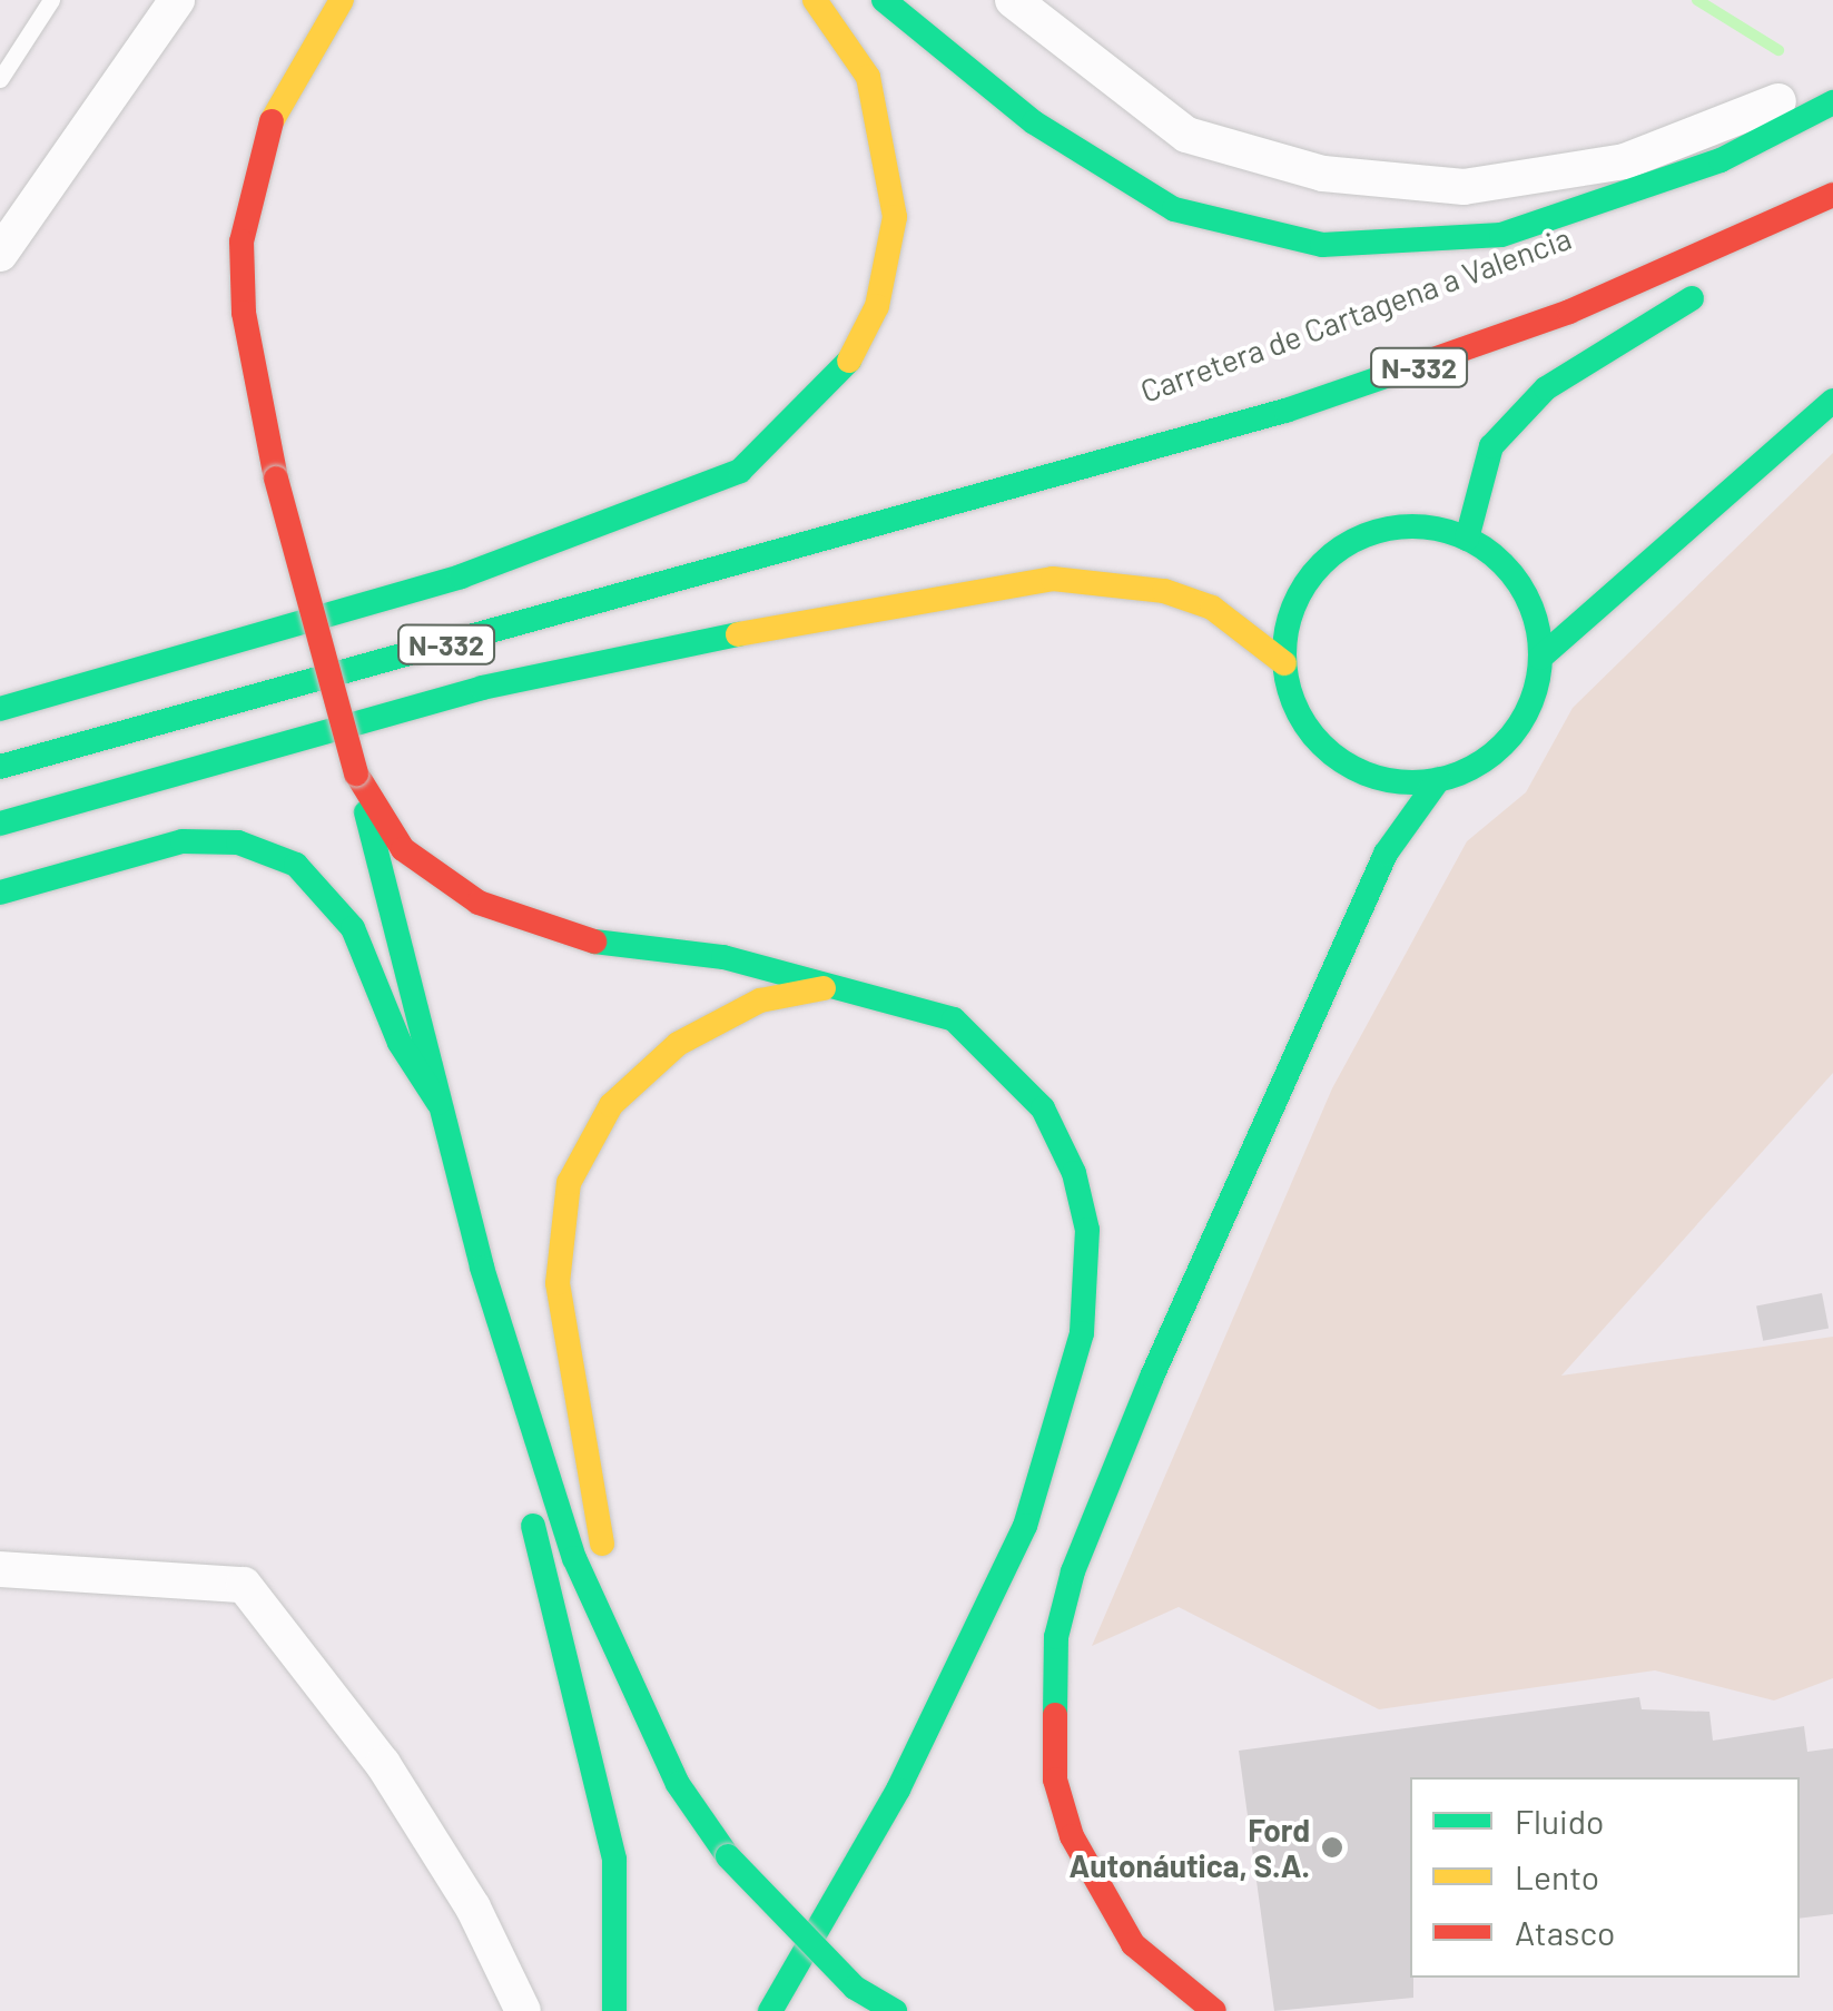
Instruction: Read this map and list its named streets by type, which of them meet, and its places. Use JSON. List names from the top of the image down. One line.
{"streets":{"main road":["Carretera de Cartagena a Valencia","N-332"]},"places":["Ford Autonáutica, S.A."],"legend":["Fluido","Lento","Atasco"]}
